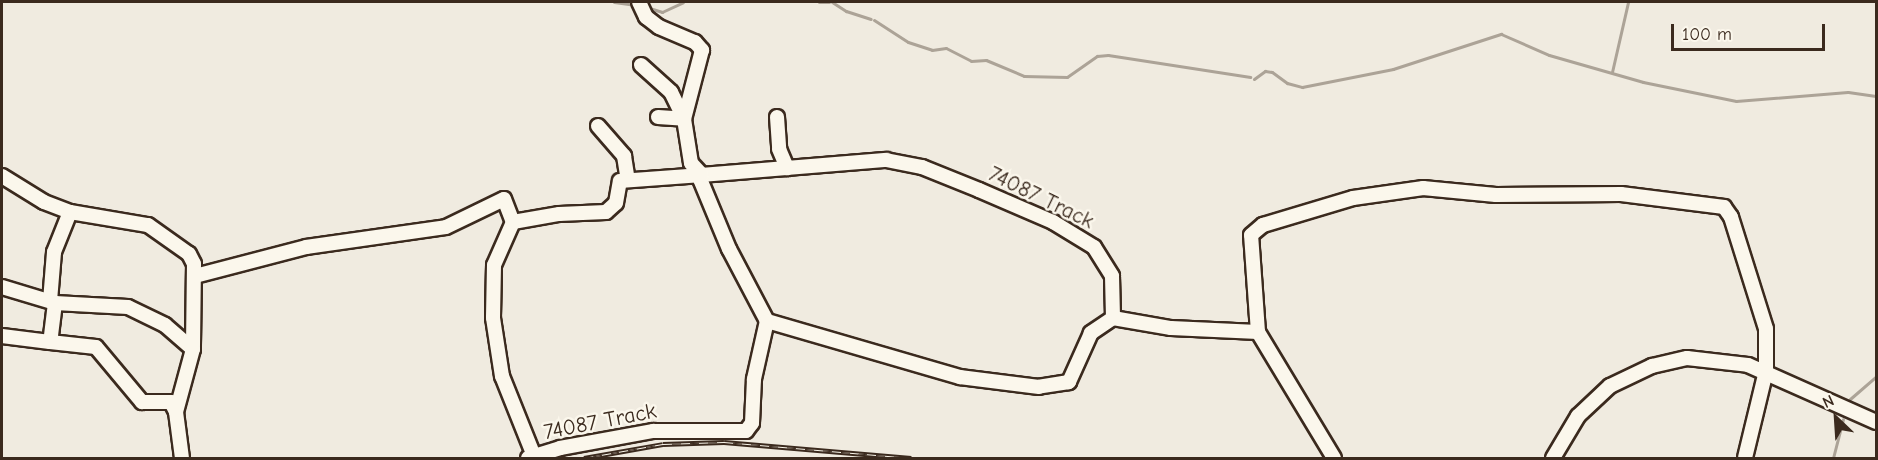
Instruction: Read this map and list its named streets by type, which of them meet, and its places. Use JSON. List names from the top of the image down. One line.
{"streets":{"street":["74087 Track"]},"scale_bar":"100 m","north":"top left"}
